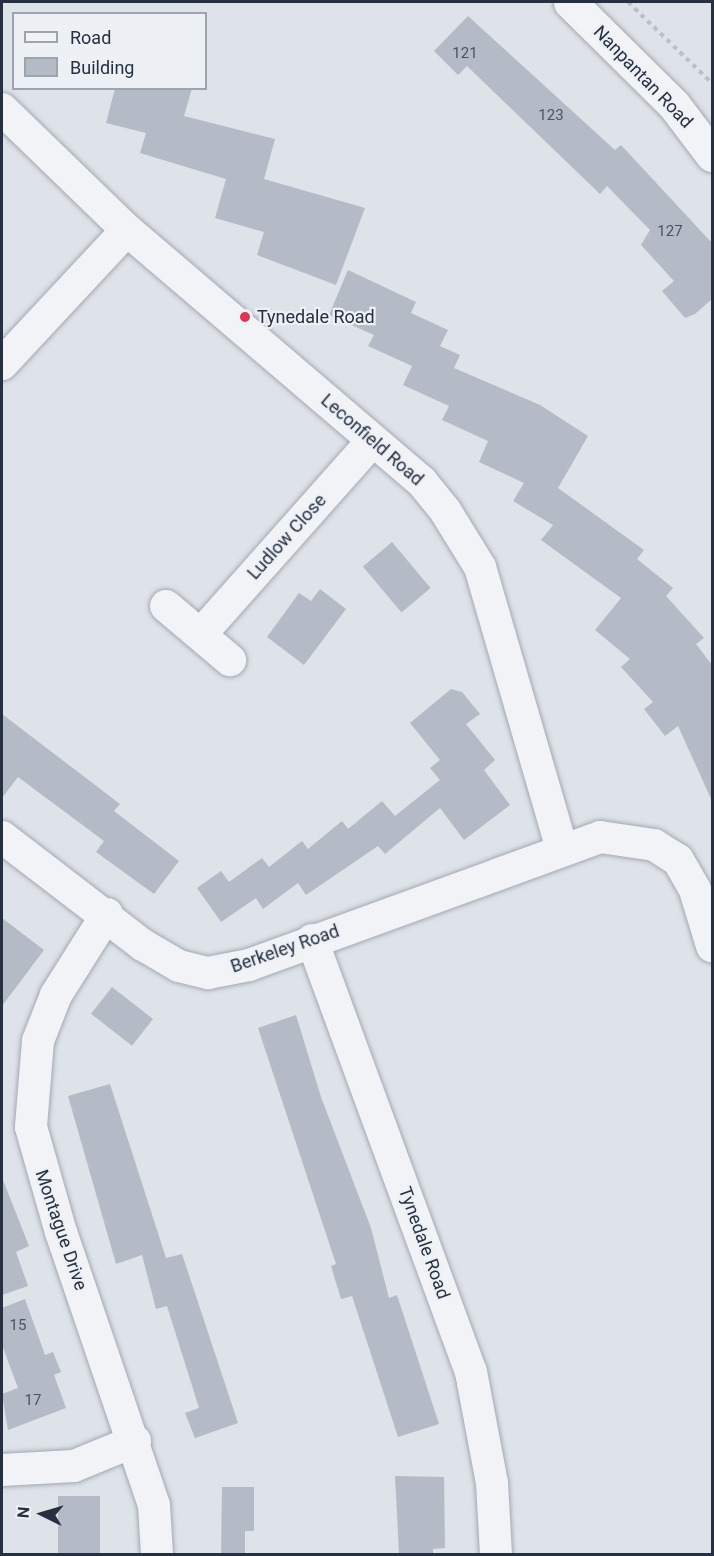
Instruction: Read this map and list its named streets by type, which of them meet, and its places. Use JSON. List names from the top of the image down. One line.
{"streets":{"street":["Nanpantan Road","Leconfield Road","Ludlow Close","Berkeley Road","Montague Drive","Tynedale Road"]},"crossings":[["Leconfield Road","Ludlow Close"],["Leconfield Road","Berkeley Road"],["Berkeley Road","Montague Drive"],["Berkeley Road","Tynedale Road"]],"places":["Tynedale Road"],"house_numbers":["121","123","127","15","17"],"legend":["Road","Building"],"north":"left"}
